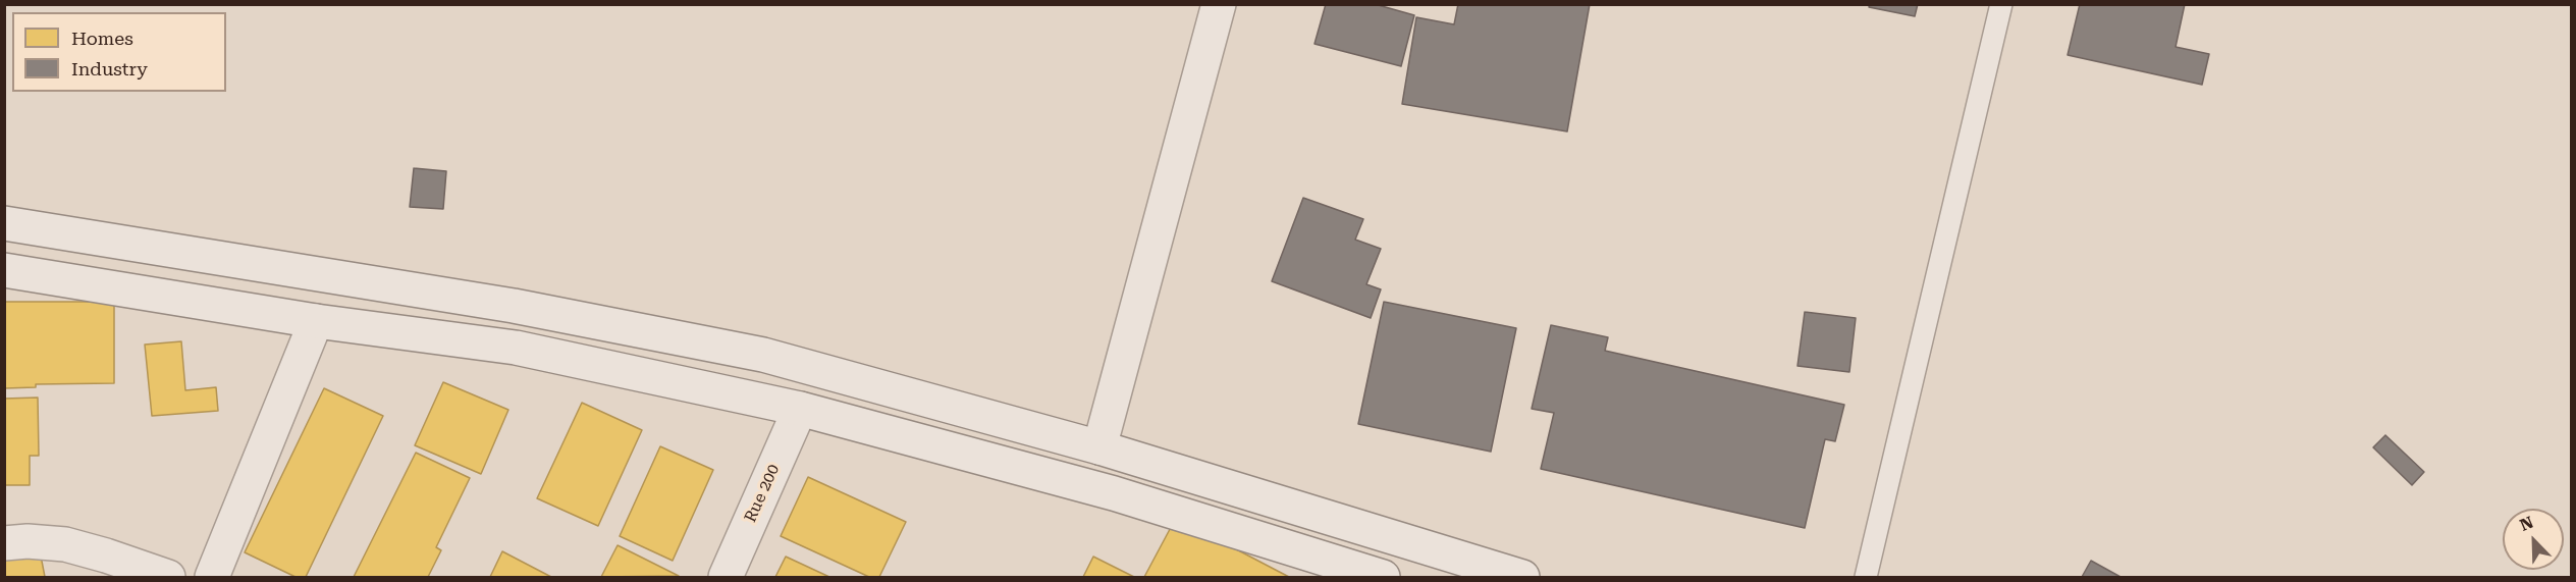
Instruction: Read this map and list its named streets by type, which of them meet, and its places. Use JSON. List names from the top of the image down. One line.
{"streets":{"main road":["Rue 200"]},"legend":["Homes","Industry"],"north":"top left"}
